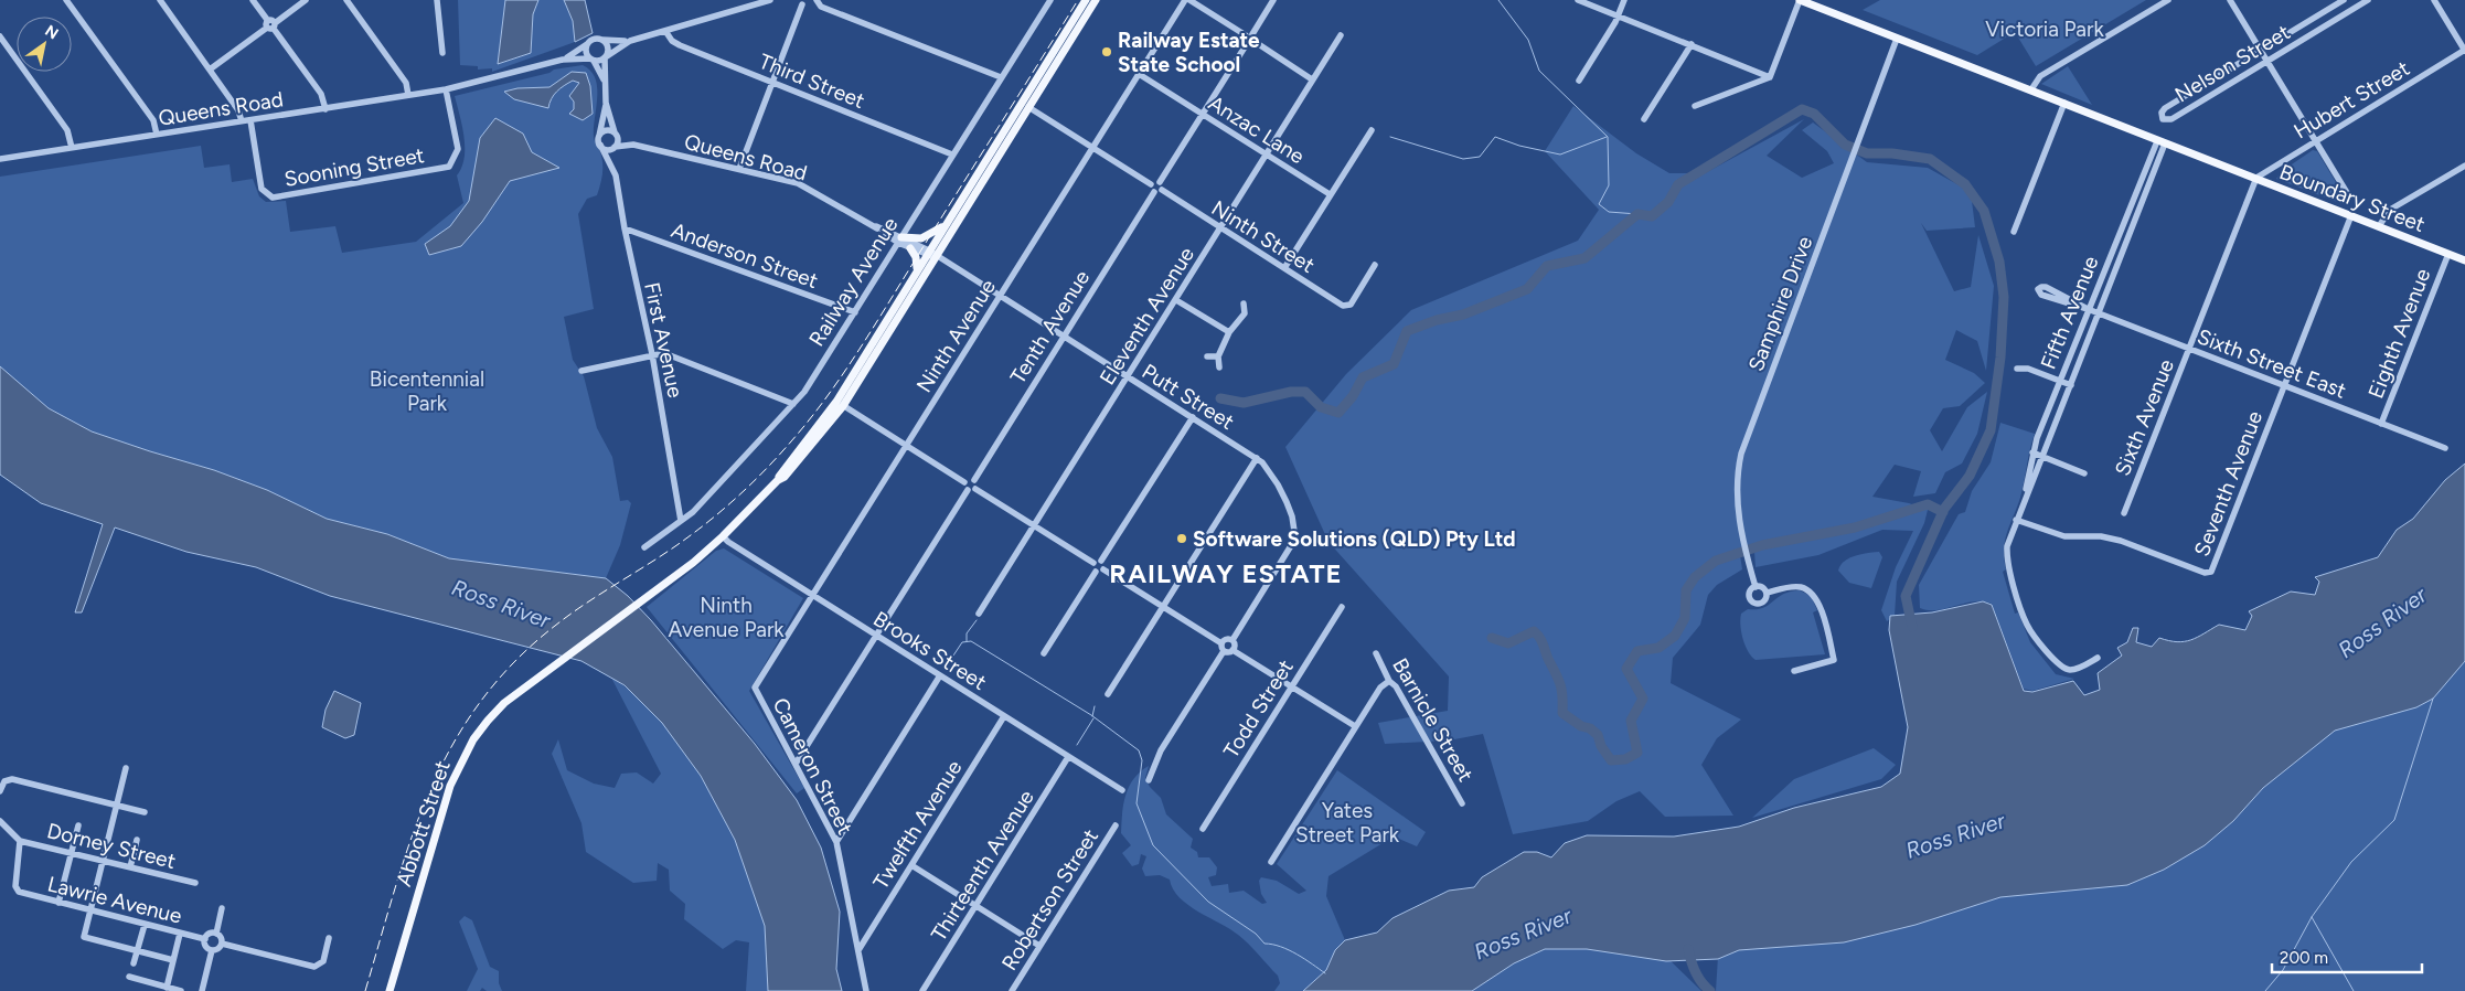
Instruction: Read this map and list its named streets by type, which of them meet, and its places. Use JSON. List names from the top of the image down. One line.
{"streets":{"main road":["Boundary Street","Abbott Street"],"street":["Nelson Street","Third Street","Hubert Street","Queens Road","Anzac Lane","Sooning Street","Ninth Street","Anderson Street","Railway Avenue","Samphire Drive","Fifth Avenue","Eleventh Avenue","Tenth Avenue","Eighth Avenue","Ninth Avenue","First Avenue","Sixth Street East","Putt Street","Sixth Avenue","Seventh Avenue","Brooks Street","Todd Street","Barnicle Street","Cameron Street","Twelfth Avenue","Dorney Street","Thirteenth Avenue","Lawrie Avenue","Robertson Street"]},"crossings":[["Third Street","Railway Avenue"],["Hubert Street","Boundary Street"],["Hubert Street","Sixth Avenue"],["Queens Road","Sooning Street"],["Queens Road","Railway Avenue"],["Queens Road","First Avenue"],["Queens Road","Putt Street"],["Anzac Lane","Eleventh Avenue"],["Anzac Lane","Ninth Avenue"],["Boundary Street","Samphire Drive"],["Boundary Street","Fifth Avenue"],["Boundary Street","Eighth Avenue"],["Boundary Street","Sixth Avenue"],["Boundary Street","Seventh Avenue"],["Ninth Street","Eleventh Avenue"],["Ninth Street","Tenth Avenue"],["Anderson Street","Railway Avenue"],["Anderson Street","First Avenue"],["Railway Avenue","First Avenue"],["Fifth Avenue","Sixth Street East"],["Fifth Avenue","Seventh Avenue"],["Eleventh Avenue","Putt Street"],["Tenth Avenue","Putt Street"],["Eighth Avenue","Sixth Street East"],["Ninth Avenue","Putt Street"],["Ninth Avenue","Brooks Street"],["Ninth Avenue","Cameron Street"],["Sixth Street East","Sixth Avenue"],["Sixth Street East","Seventh Avenue"],["Brooks Street","Abbott Street"],["Brooks Street","Twelfth Avenue"],["Brooks Street","Thirteenth Avenue"],["Cameron Street","Twelfth Avenue"],["Dorney Street","Lawrie Avenue"]],"districts":["RAILWAY ESTATE"],"water":["Ross River"],"parks":["Victoria Park","Bicentennial Park","Ninth Avenue Park","Yates Street Park"],"places":["Railway Estate State School","Software Solutions (QLD) Pty Ltd"],"scale_bar":"200 m","north":"top right"}
